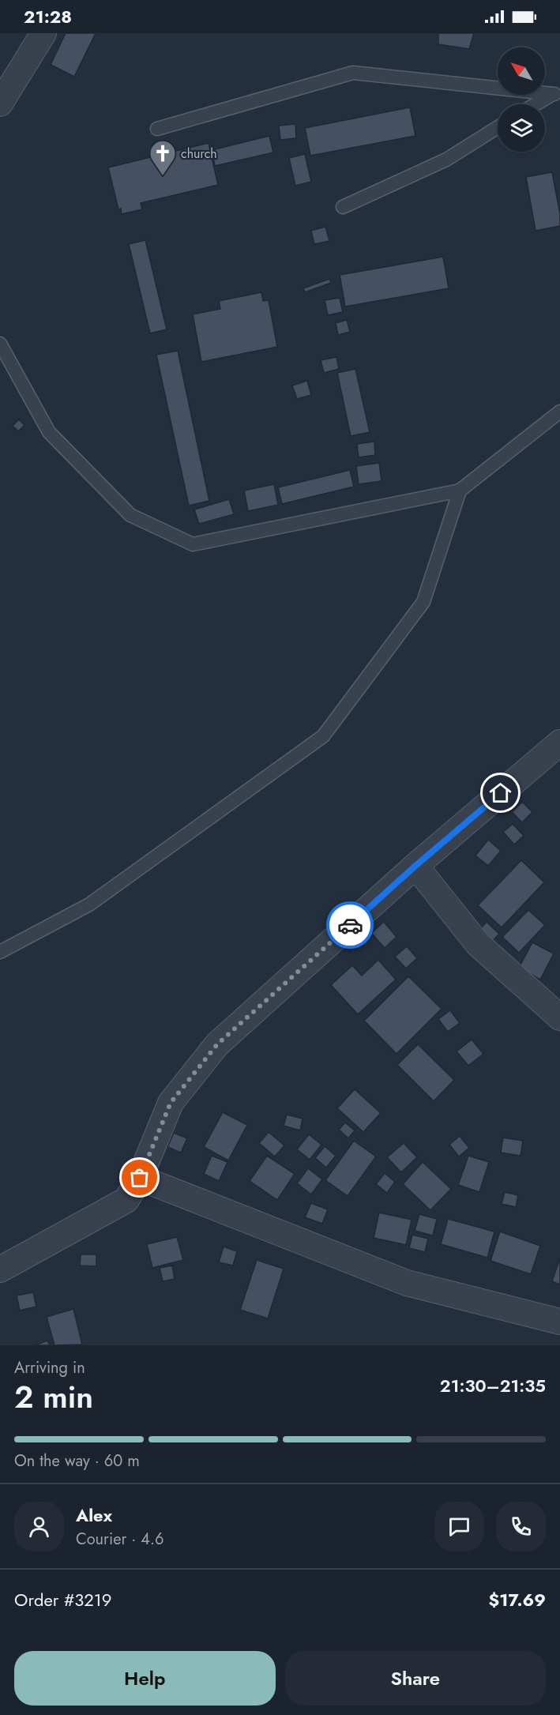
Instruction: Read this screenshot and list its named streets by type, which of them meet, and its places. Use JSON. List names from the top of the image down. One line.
{"places":{"church":["church"]},"north":"top left","page":{"status":"21:28","heading":["2 min","Arriving in","21:30–21:35"],"panel":["Alex","Courier · 4.6","Order #3219","$17.69"],"bar":"On the way · 60 m","buttons":["Help","Share"]}}
